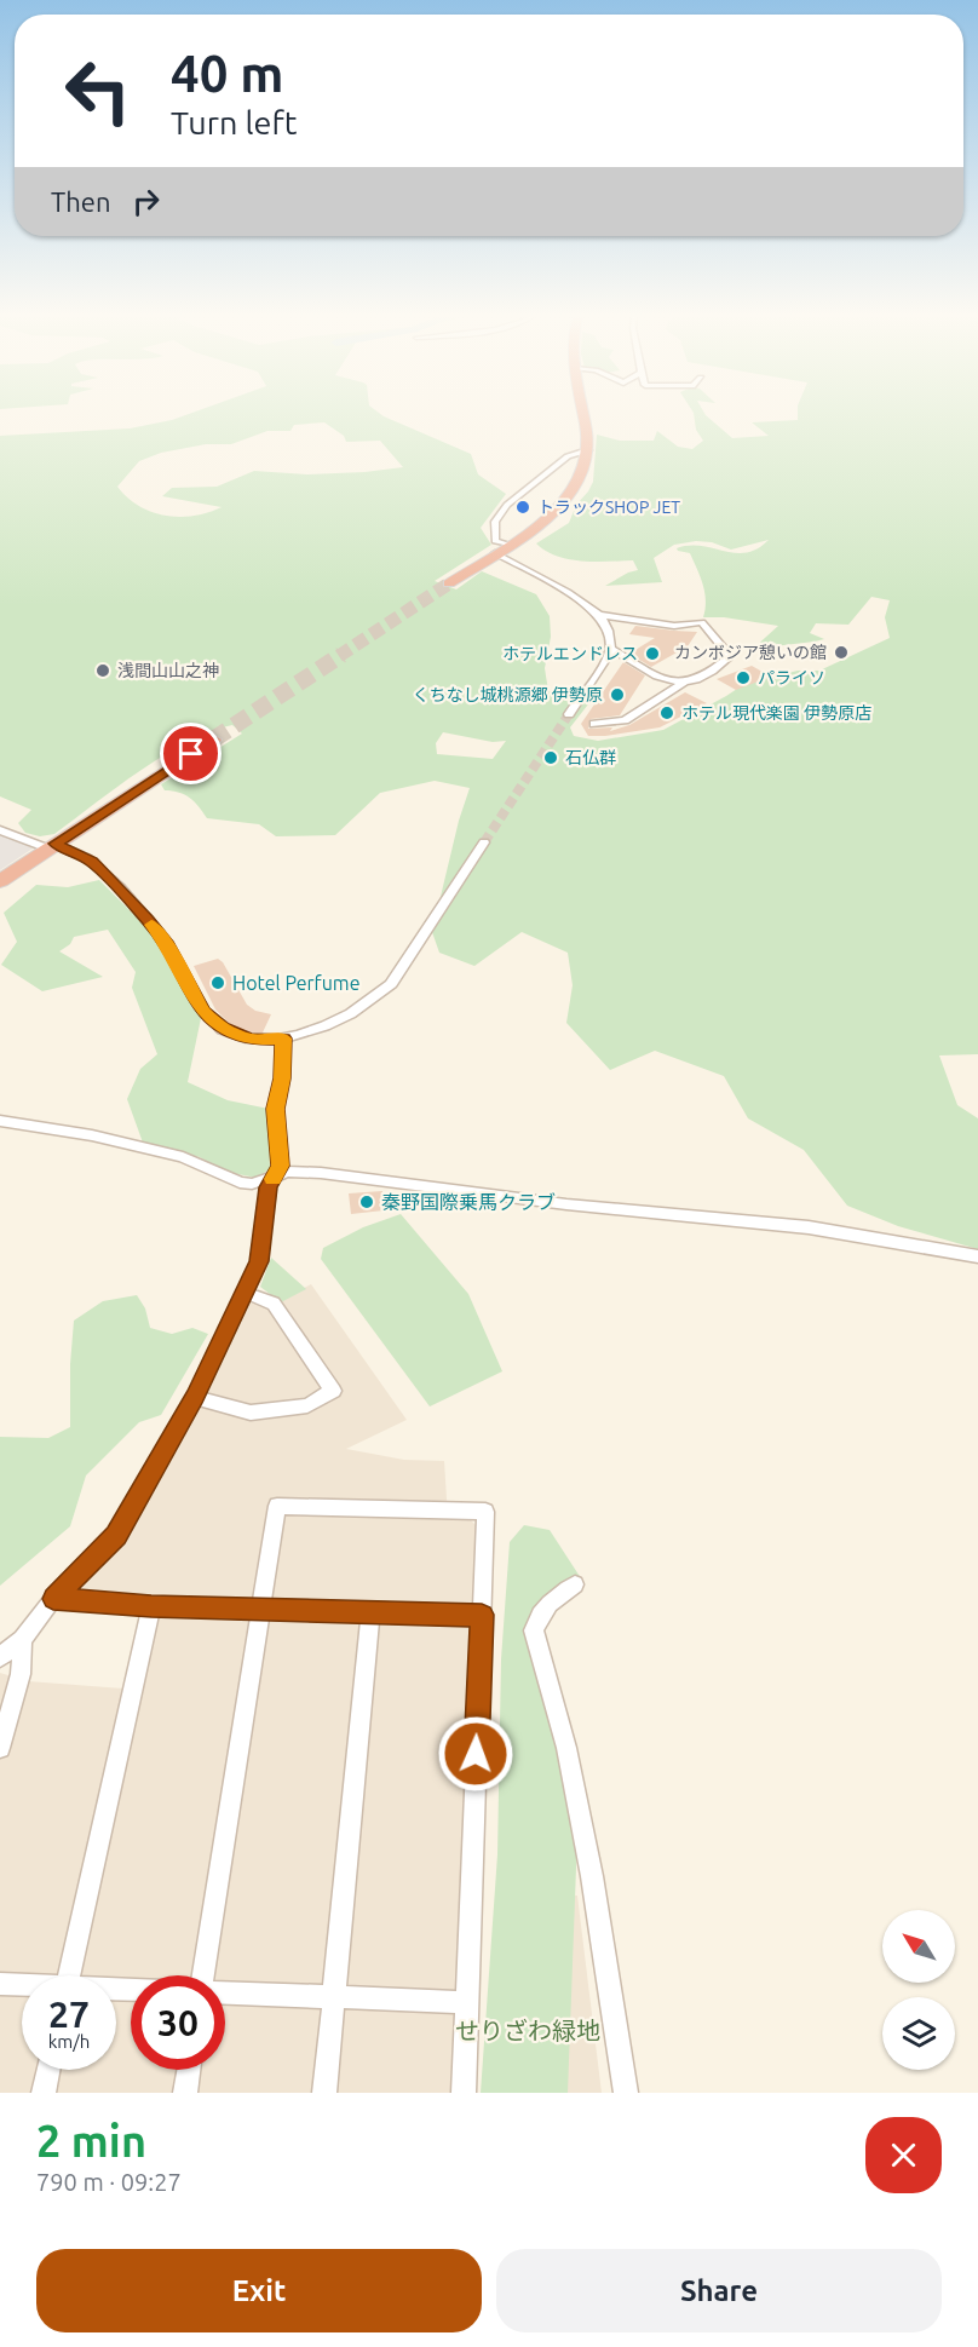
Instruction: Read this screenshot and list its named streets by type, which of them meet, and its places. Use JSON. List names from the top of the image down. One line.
{"parks":["せりざわ緑地"],"places":["トラックSHOP JET","カンボジア憩いの館","ホテルエンドレス","浅間山山之神","パライソ","くちなし城桃源郷 伊勢原","ホテル現代楽園 伊勢原店","石仏群","Hotel Perfume","秦野国際乗馬クラブ"],"north":"top left","page":{"turn":["40 m","Turn left"],"then":"Then","speed":"27 km/h","limit":"30","heading":["2 min","790 m · 09:27"],"buttons":["Exit","Share"]}}
